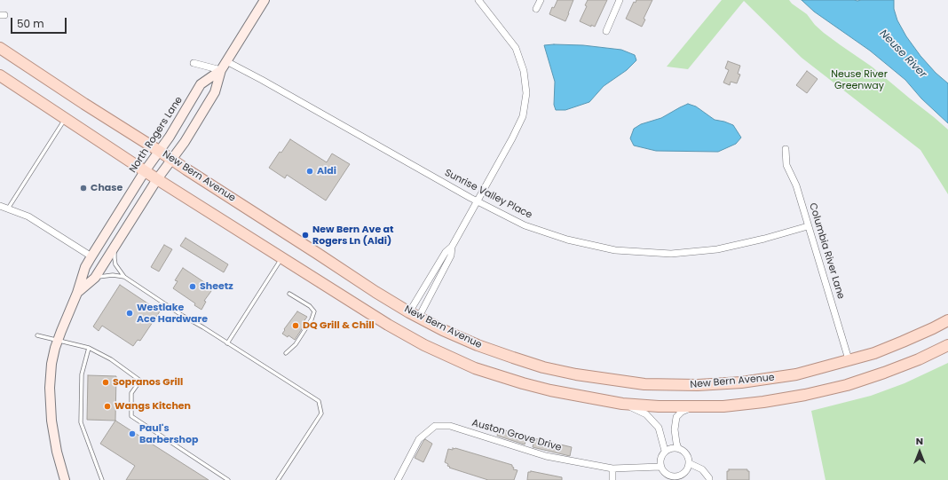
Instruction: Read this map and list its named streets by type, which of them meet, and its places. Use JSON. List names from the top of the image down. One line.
{"streets":{"main road":["New Bern Avenue"],"street":["North Rogers Lane","Sunrise Valley Place","Columbia River Lane","Auston Grove Drive"]},"crossings":[["North Rogers Lane","New Bern Avenue"],["North Rogers Lane","Sunrise Valley Place"],["New Bern Avenue","Columbia River Lane"],["Sunrise Valley Place","Columbia River Lane"]],"water":["Neuse River"],"parks":["Neuse River Greenway"],"places":["Aldi","Chase","New Bern Ave at Rogers Ln (Aldi)","Sheetz","Westlake Ace Hardware","DQ Grill & Chill","Sopranos Grill","Wangs Kitchen","Paul's Barbershop"],"scale_bar":"50 m","north":"top"}
